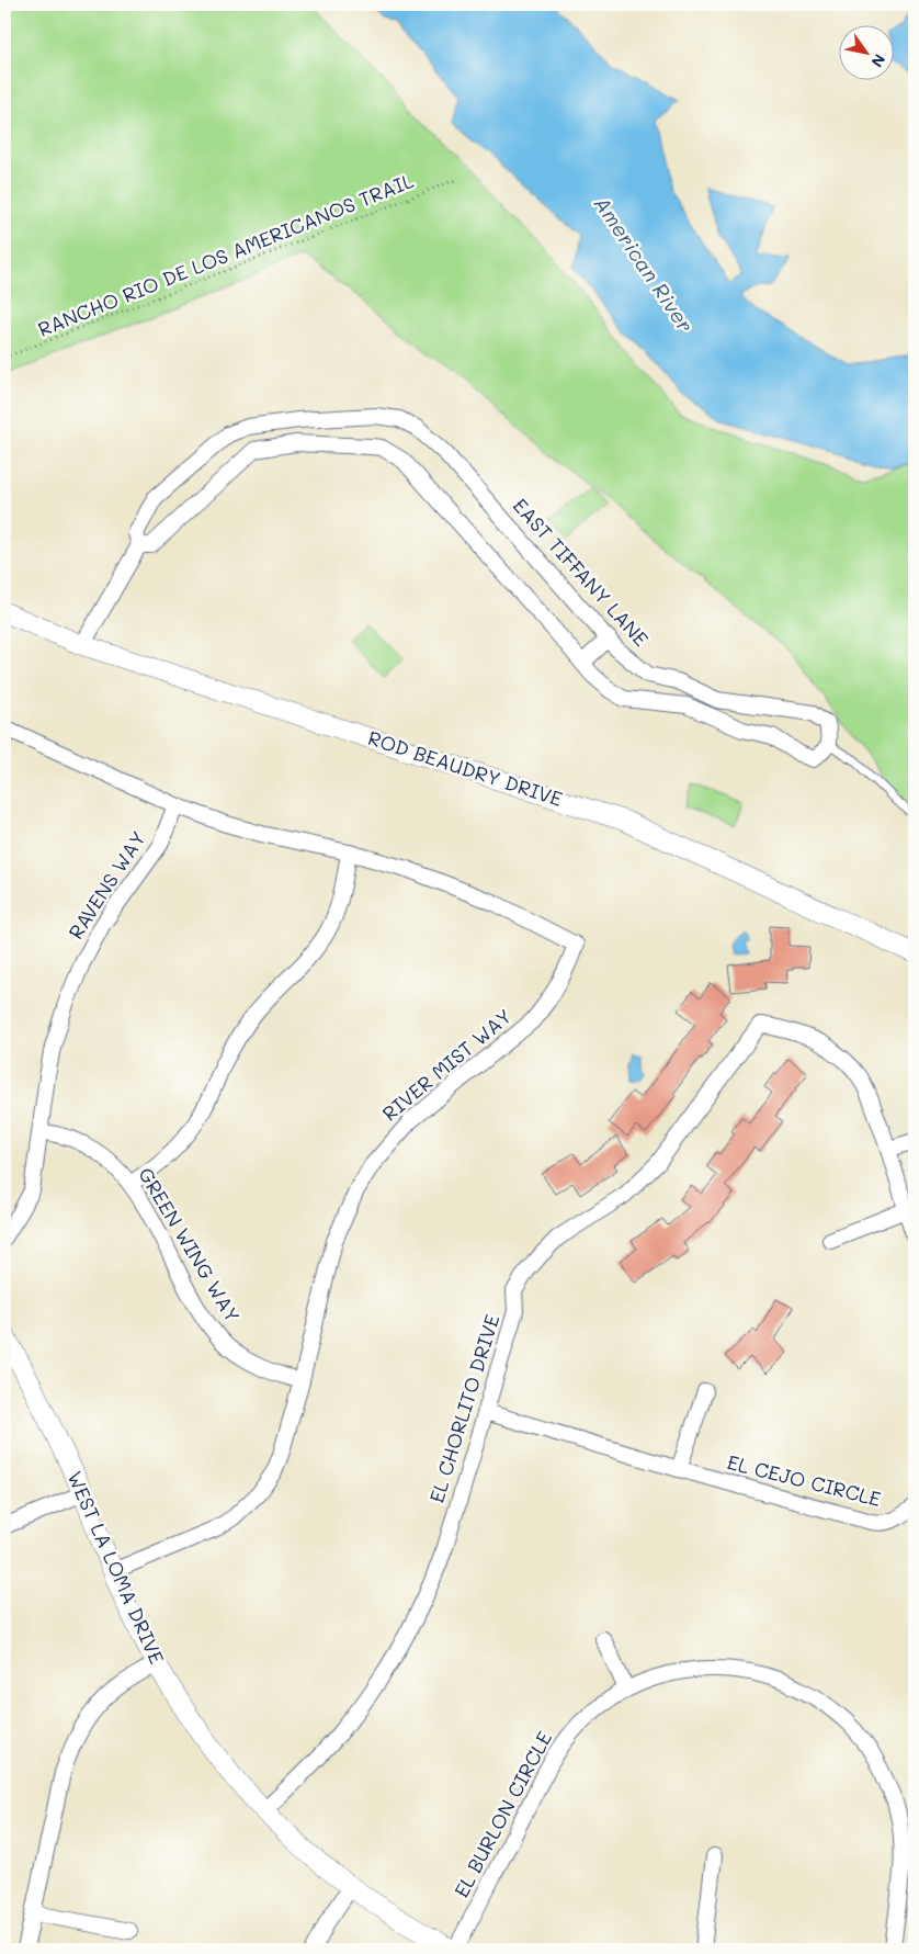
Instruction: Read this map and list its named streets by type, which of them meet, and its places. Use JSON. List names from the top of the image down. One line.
{"streets":{"street":["EAST TIFFANY LANE","ROD BEAUDRY DRIVE","RAVENS WAY","RIVER MIST WAY","GREEN WING WAY","EL CHORLITO DRIVE","EL CEJO CIRCLE","WEST LA LOMA DRIVE","EL BURLON CIRCLE"],"path":["RANCHO RIO DE LOS AMERICANOS TRAIL"]},"crossings":[["EAST TIFFANY LANE","ROD BEAUDRY DRIVE"],["RAVENS WAY","RIVER MIST WAY"],["RAVENS WAY","GREEN WING WAY"],["RIVER MIST WAY","GREEN WING WAY"],["RIVER MIST WAY","WEST LA LOMA DRIVE"],["EL CHORLITO DRIVE","EL CEJO CIRCLE"],["EL CHORLITO DRIVE","WEST LA LOMA DRIVE"],["WEST LA LOMA DRIVE","EL BURLON CIRCLE"]],"water":["American River"],"north":"bottom right"}
